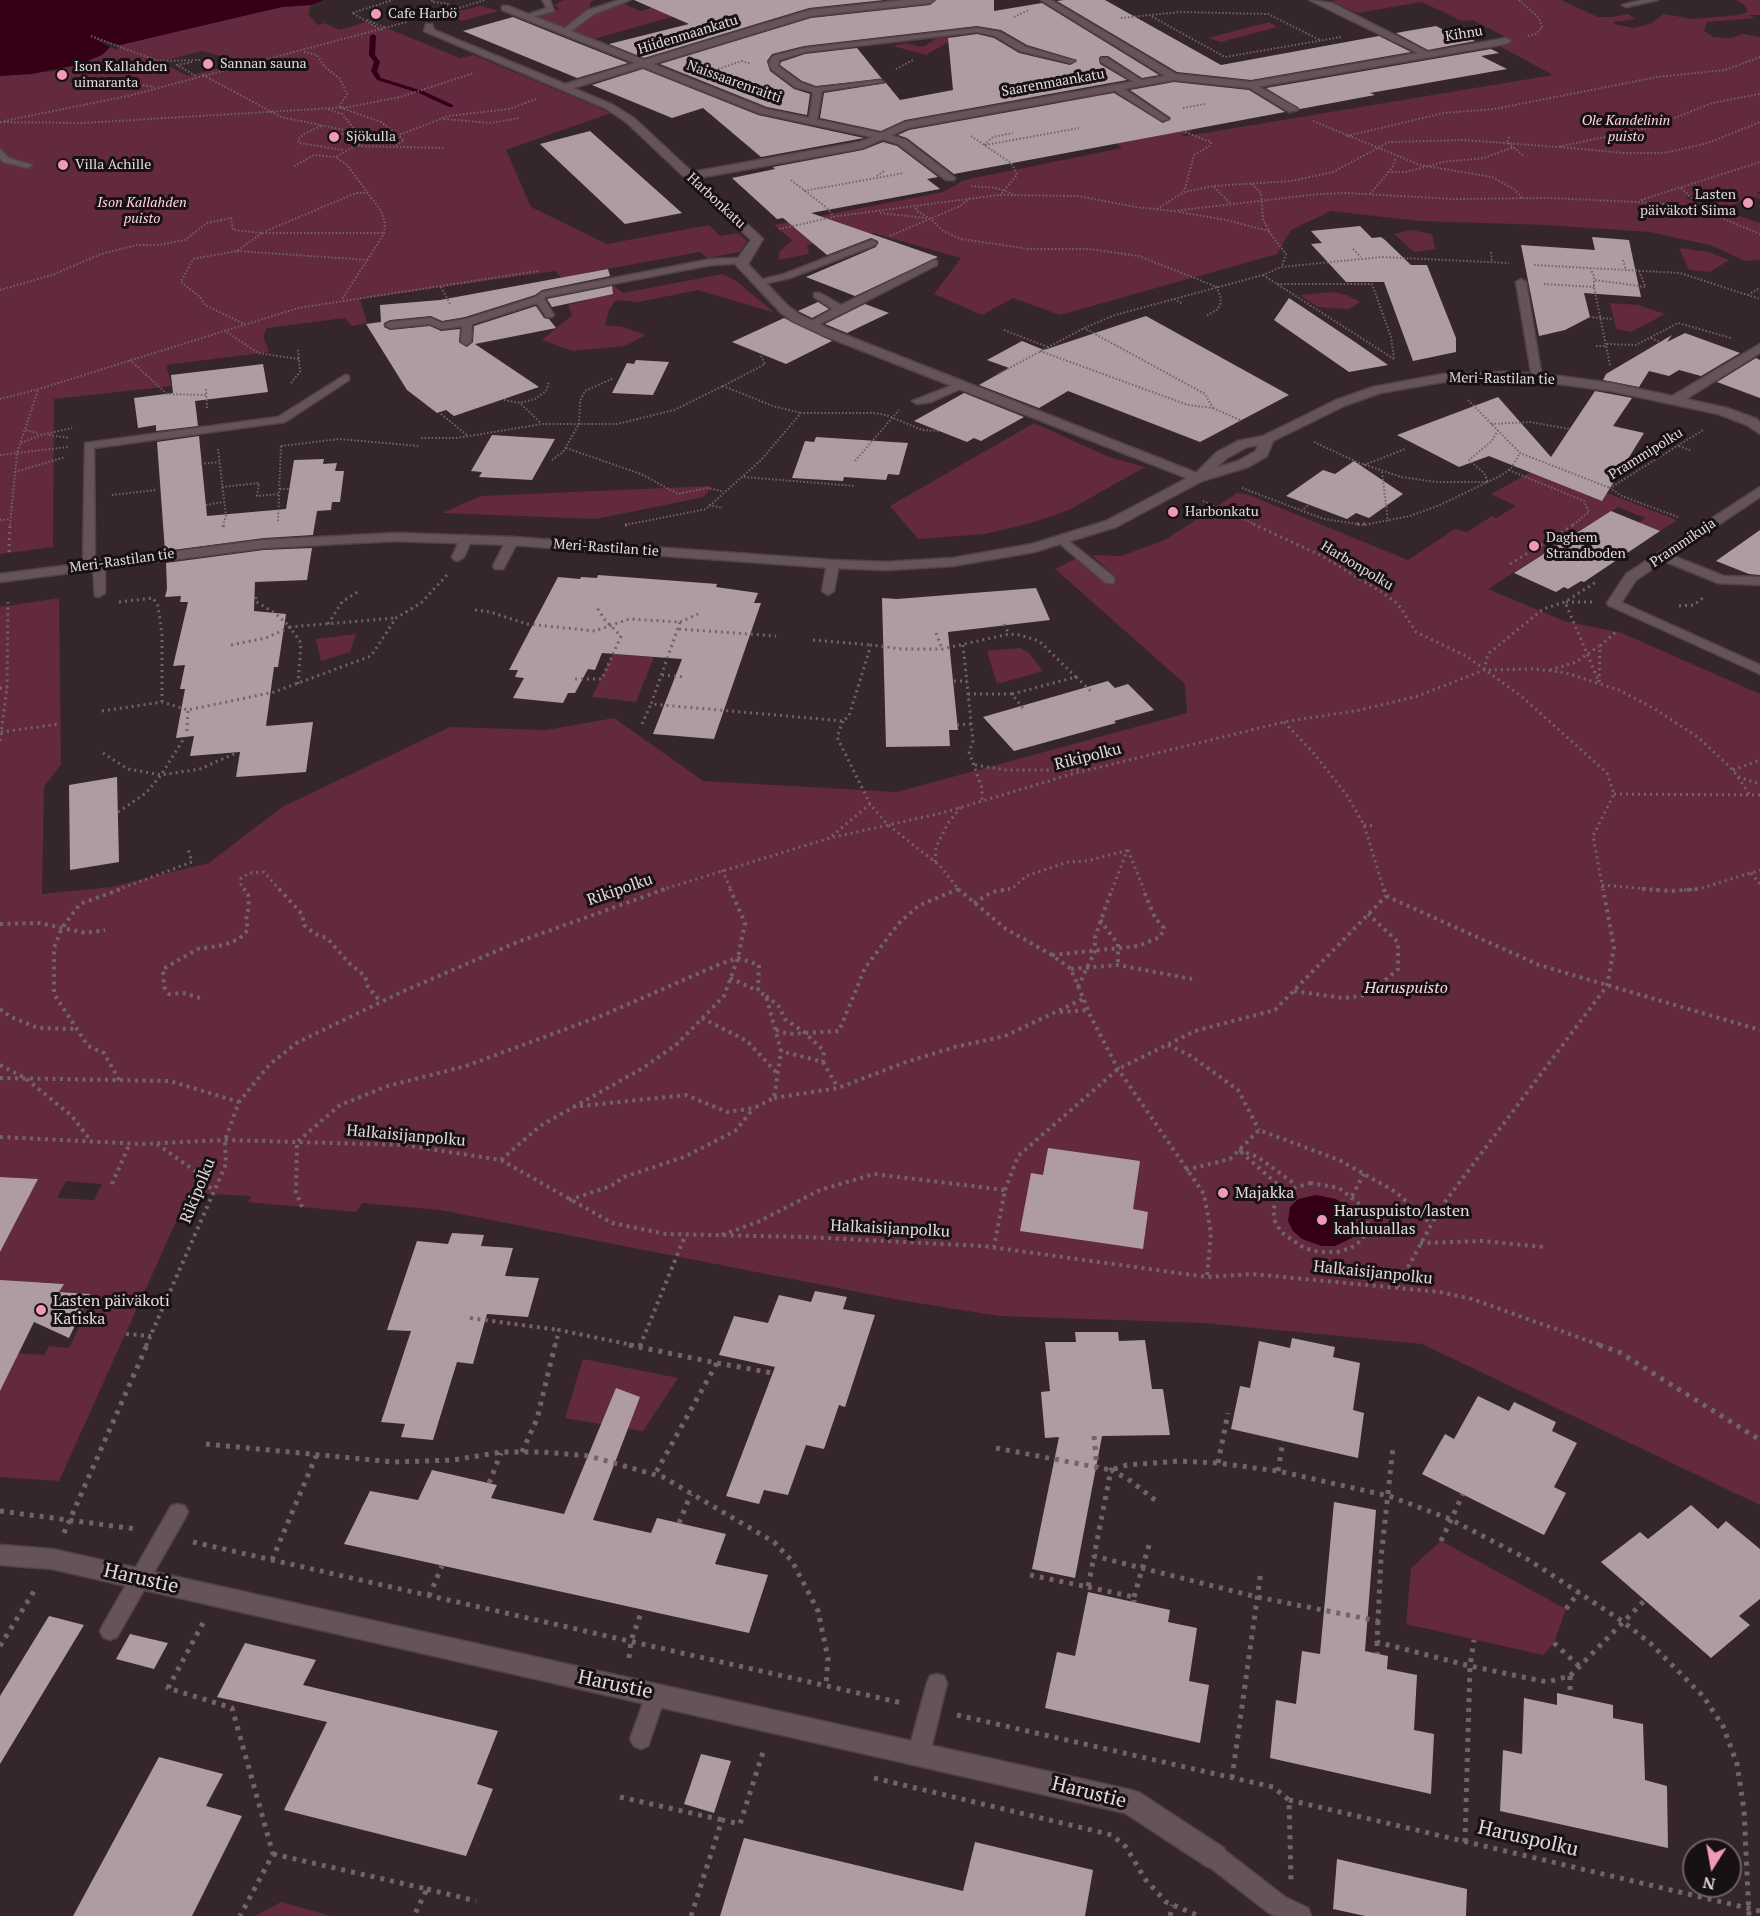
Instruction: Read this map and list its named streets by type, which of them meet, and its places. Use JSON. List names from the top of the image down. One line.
{"streets":{"street":["Kihnu","Hiidenmaankatu","Naissaarenraitti","Saarenmaankatu","Harbonkatu","Meri-Rastilan tie","Prammikuja","Harustie"],"path":["Prammipolku","Harbonpolku","Rikipolku","Halkaisijanpolku","Haruspolku"]},"crossings":[["Kihnu","Saarenmaankatu"],["Hiidenmaankatu","Naissaarenraitti"],["Hiidenmaankatu","Harbonkatu"],["Naissaarenraitti","Saarenmaankatu"],["Saarenmaankatu","Harbonkatu"],["Harbonpolku","Rikipolku"],["Rikipolku","Halkaisijanpolku"],["Rikipolku","Haruspolku"]],"parks":["Ole Kandelinin puisto","Ison Kallahden puisto","Haruspuisto"],"places":["Cafe Harbö","Sannan sauna","Ison Kallahden uimaranta","Sjökulla","Villa Achille","Lasten päiväkoti Siima","Harbonkatu","Daghem Strandboden","Majakka","Haruspuisto/lasten kahluuallas","Lasten päiväkoti Katiska"],"north":"bottom"}
